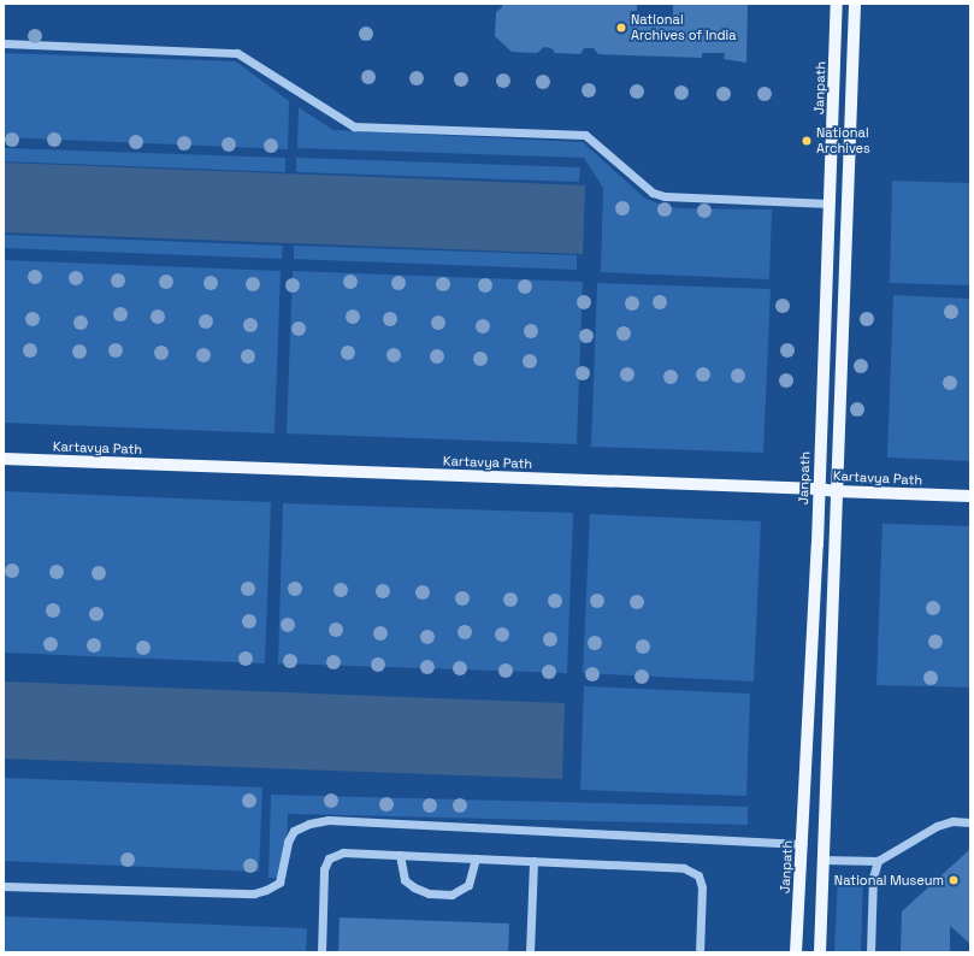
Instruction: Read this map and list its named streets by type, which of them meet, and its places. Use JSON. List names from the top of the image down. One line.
{"streets":{"main road":["Janpath","Kartavya Path"]},"crossings":[["Janpath","Kartavya Path"]],"places":["National Archives of India","National Archives","National Museum"]}
